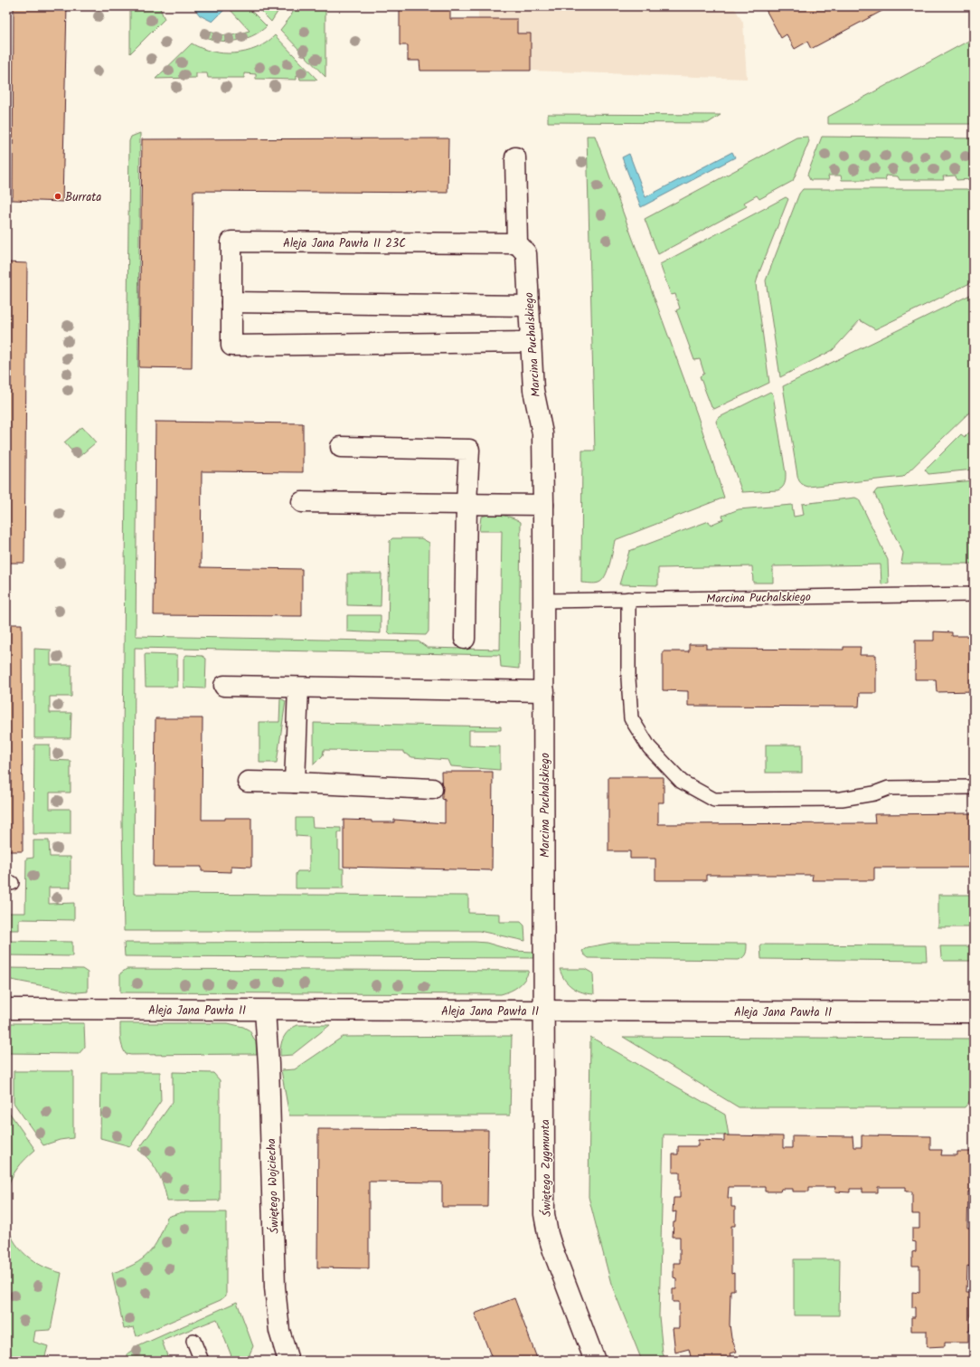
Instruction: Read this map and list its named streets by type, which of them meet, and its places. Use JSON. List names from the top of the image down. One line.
{"streets":{"street":["Aleja Jana Pawła II 23C","Marcina Puchalskiego","Aleja Jana Pawła II","Świętego Zygmunta","Świętego Wojciecha"]},"crossings":[["Aleja Jana Pawła II 23C","Marcina Puchalskiego"],["Marcina Puchalskiego","Aleja Jana Pawła II"],["Marcina Puchalskiego","Świętego Zygmunta"],["Aleja Jana Pawła II","Świętego Zygmunta"],["Aleja Jana Pawła II","Świętego Wojciecha"]],"places":["Burrata"]}
